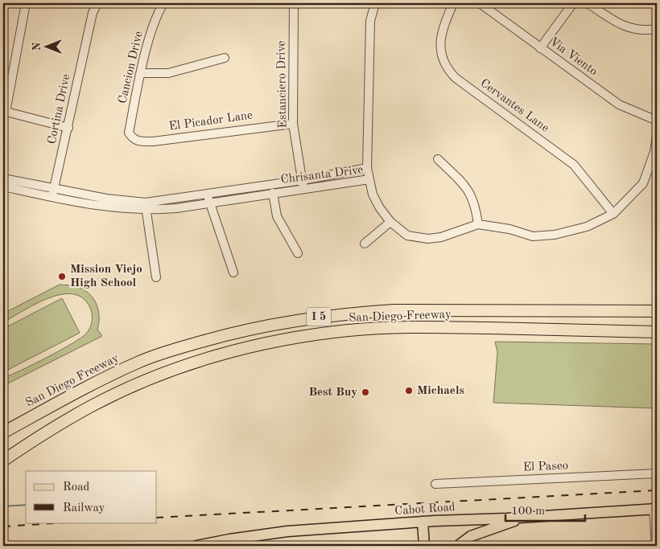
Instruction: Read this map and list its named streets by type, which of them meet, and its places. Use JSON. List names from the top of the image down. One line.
{"streets":{"highway":["I 5","San Diego Freeway"],"main road":["Cabot Road"],"street":["Via Viento","Cancion Drive","Estanciero Drive","Cervantes Lane","Cortina Drive","El Picador Lane","Chrisanta Drive","El Paseo"]},"crossings":[["Cancion Drive","El Picador Lane"],["Estanciero Drive","El Picador Lane"],["Estanciero Drive","Chrisanta Drive"],["Cervantes Lane","Chrisanta Drive"],["Cortina Drive","Chrisanta Drive"]],"places":["Mission Viejo High School","Michaels","Best Buy"],"legend":["Road","Railway"],"scale_bar":"100 m","north":"left"}
